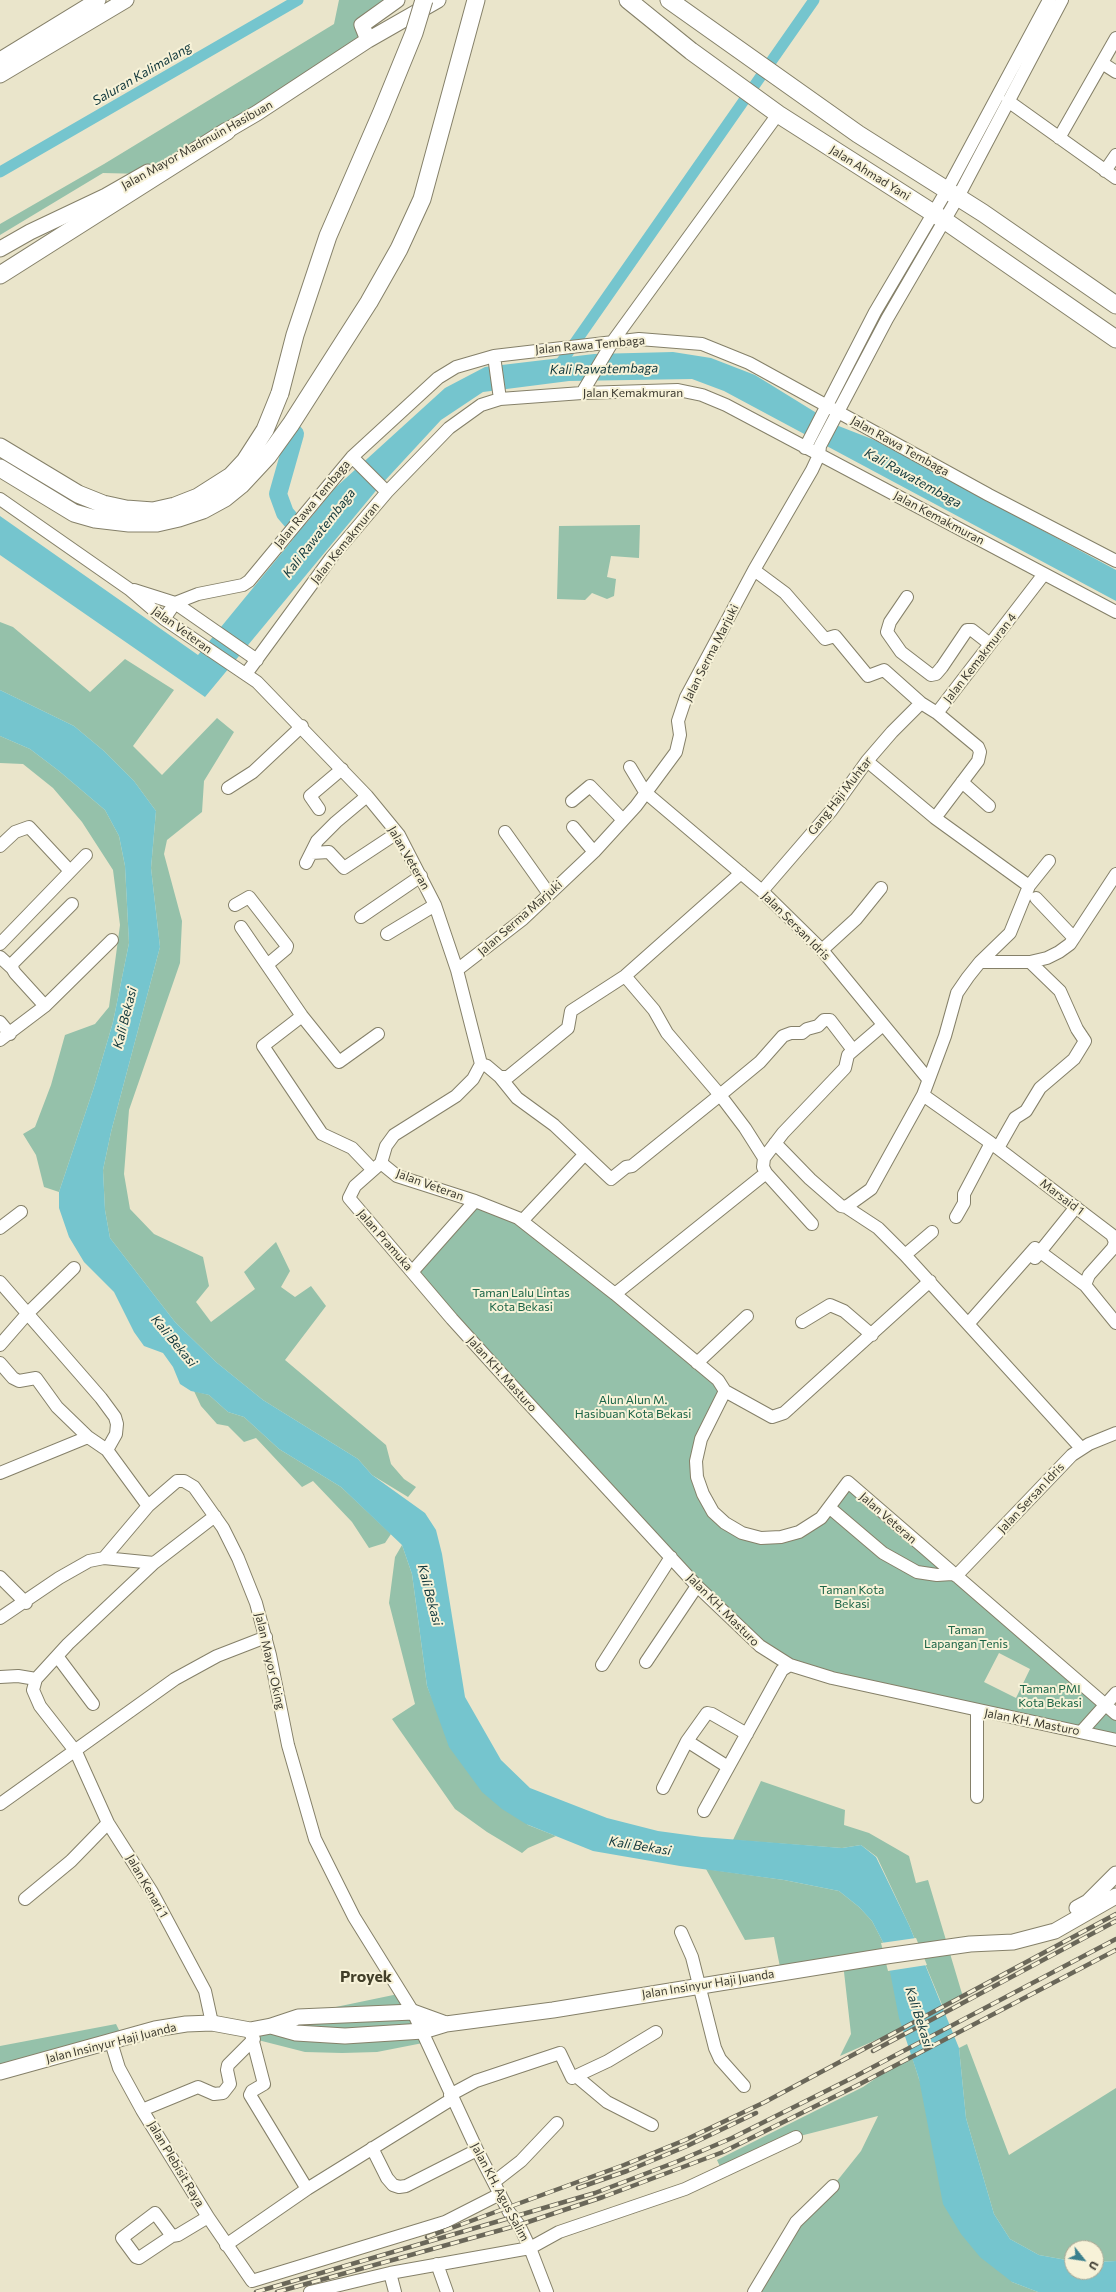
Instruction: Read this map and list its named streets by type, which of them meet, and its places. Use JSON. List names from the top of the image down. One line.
{"streets":{"highway":["Jalan Ahmad Yani"],"main road":["Jalan Mayor Madmuin Hasibuan","Jalan Insinyur Haji Juanda"],"street":["Jalan Rawa Tembaga","Jalan Kemakmuran","Jalan Veteran","Jalan Serma Marjuki","Jalan Kemakmuran 4","Gang Haji Muhtar","Jalan Sersan Idris","Marsaid 1","Jalan Pramuka","Jalan KH. Masturo","Jalan Mayor Oking","Jalan Kenari 1","Jalan Plebisit Raya","Jalan KH. Agus Salim"]},"crossings":[["Jalan Ahmad Yani","Jalan Serma Marjuki"],["Jalan Rawa Tembaga","Jalan Veteran"],["Jalan Rawa Tembaga","Jalan Serma Marjuki"],["Jalan Kemakmuran","Jalan Veteran"],["Jalan Kemakmuran","Jalan Serma Marjuki"],["Jalan Kemakmuran","Jalan Kemakmuran 4"],["Jalan Veteran","Jalan Serma Marjuki"],["Jalan Veteran","Jalan Sersan Idris"],["Jalan Veteran","Jalan Pramuka"],["Jalan Serma Marjuki","Jalan Sersan Idris"],["Gang Haji Muhtar","Jalan Sersan Idris"],["Jalan Pramuka","Jalan KH. Masturo"],["Jalan Mayor Oking","Jalan Insinyur Haji Juanda"],["Jalan Mayor Oking","Jalan KH. Agus Salim"],["Jalan Kenari 1","Jalan Insinyur Haji Juanda"],["Jalan Insinyur Haji Juanda","Jalan Plebisit Raya"],["Jalan Insinyur Haji Juanda","Jalan KH. Agus Salim"],["Jalan Plebisit Raya","Jalan KH. Agus Salim"]],"districts":["Proyek"],"water":["Saluran Kalimalang","Kali Rawatembaga","Kali Bekasi"],"parks":["Taman Lalu Lintas Kota Bekasi","Alun Alun M. Hasibuan Kota Bekasi","Taman Kota Bekasi","Taman Lapangan Tenis","Taman PMI Kota Bekasi"],"north":"bottom right"}
